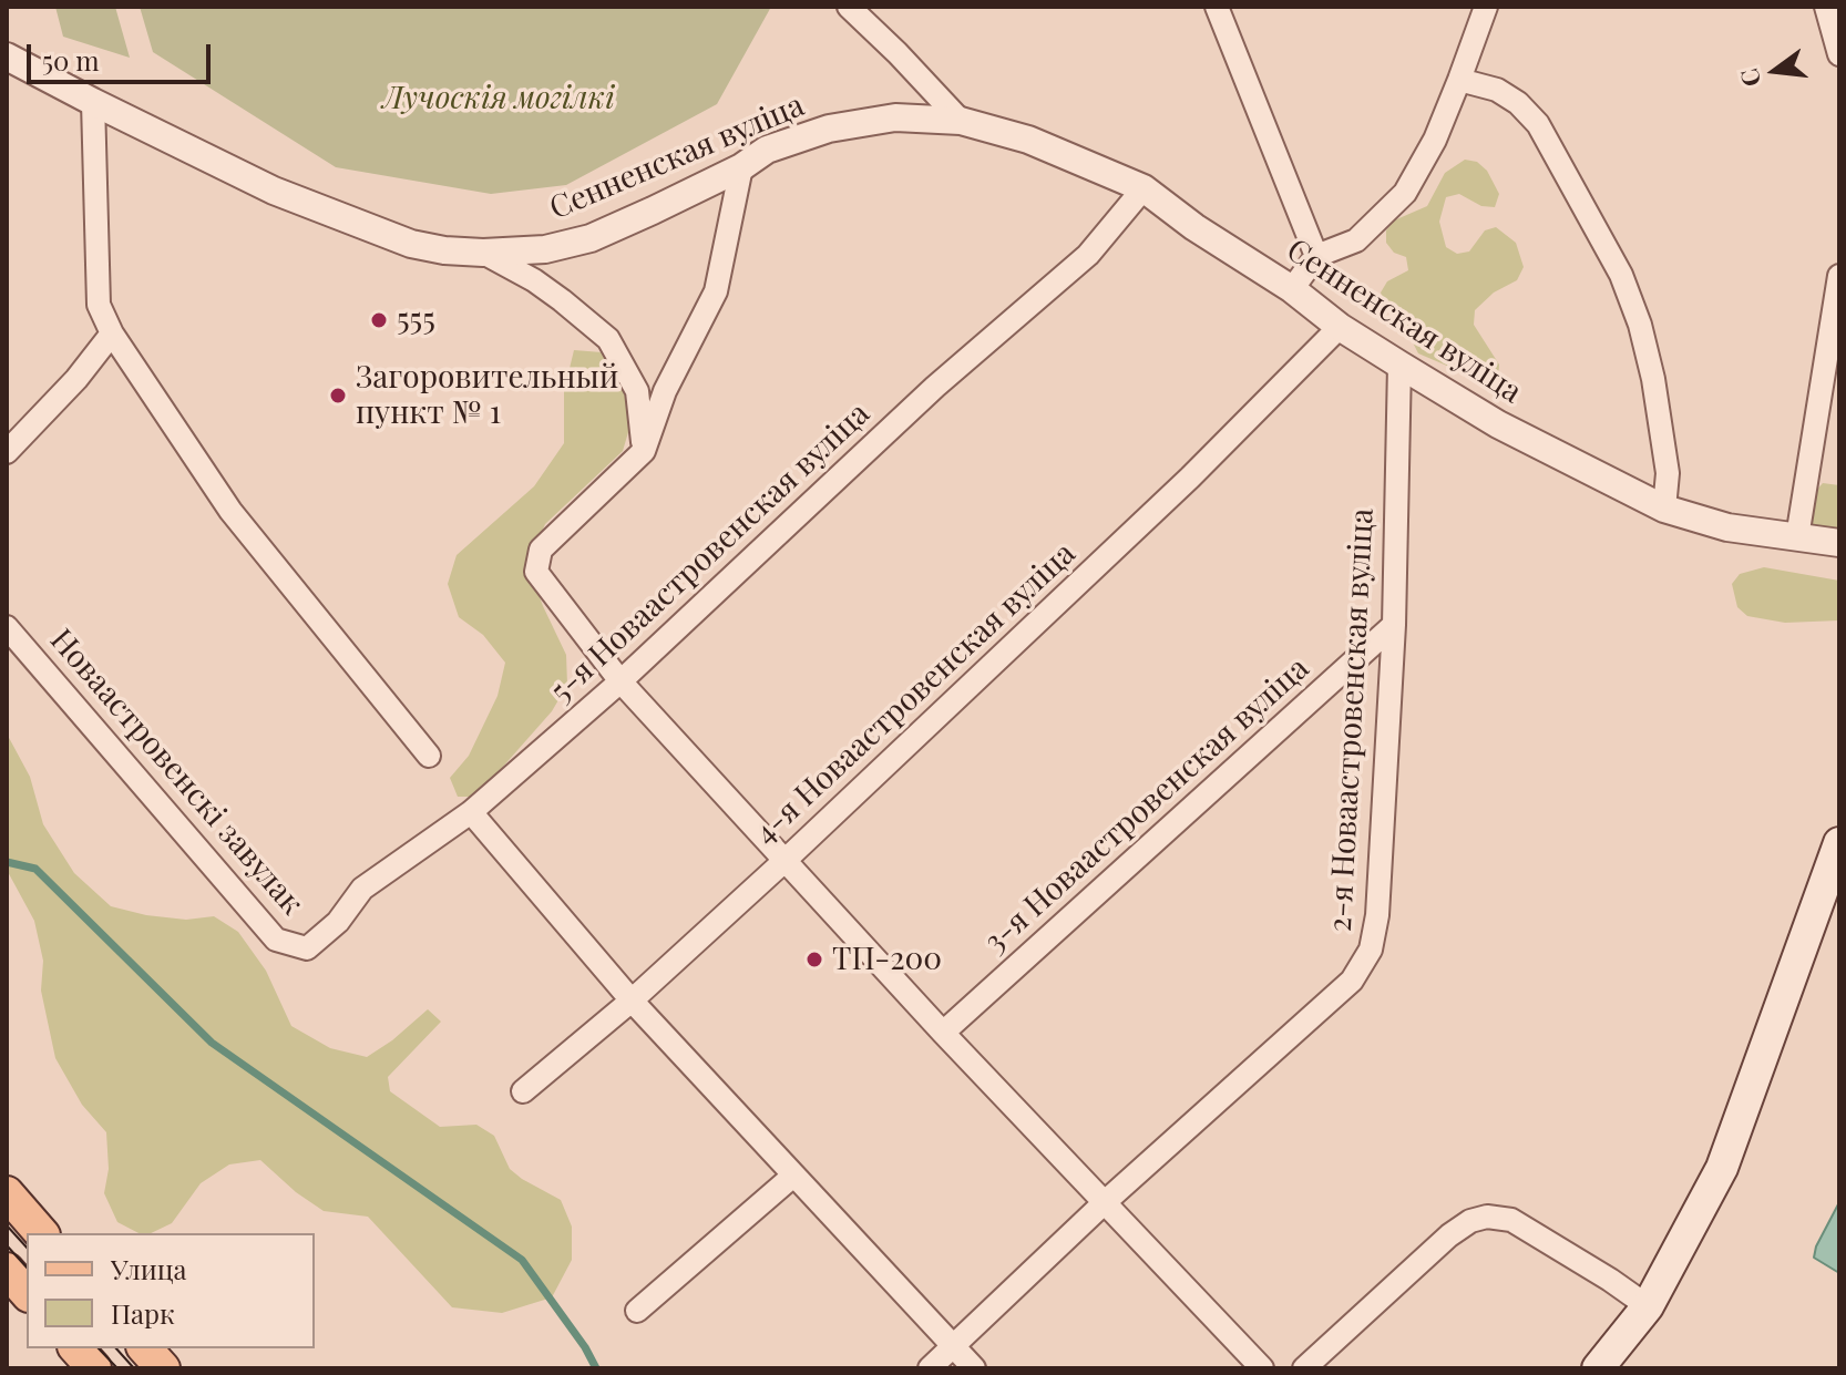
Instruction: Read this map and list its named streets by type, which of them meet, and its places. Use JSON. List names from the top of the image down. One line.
{"streets":{"street":["Сенненская вуліца","5-я Новаастровенская вуліца","4-я Новаастровенская вуліца","2-я Новаастровенская вуліца","Новаастровенскі завулак","3-я Новаастровенская вуліца"]},"crossings":[["Сенненская вуліца","5-я Новаастровенская вуліца"],["Сенненская вуліца","4-я Новаастровенская вуліца"],["Сенненская вуліца","2-я Новаастровенская вуліца"],["5-я Новаастровенская вуліца","Новаастровенскі завулак"],["2-я Новаастровенская вуліца","3-я Новаастровенская вуліца"]],"parks":["Лучоскія могілкі"],"places":["555","Загоровительный пункт № 1","ТП-200"],"legend":["Улица","Парк"],"scale_bar":"50 m","north":"left"}
